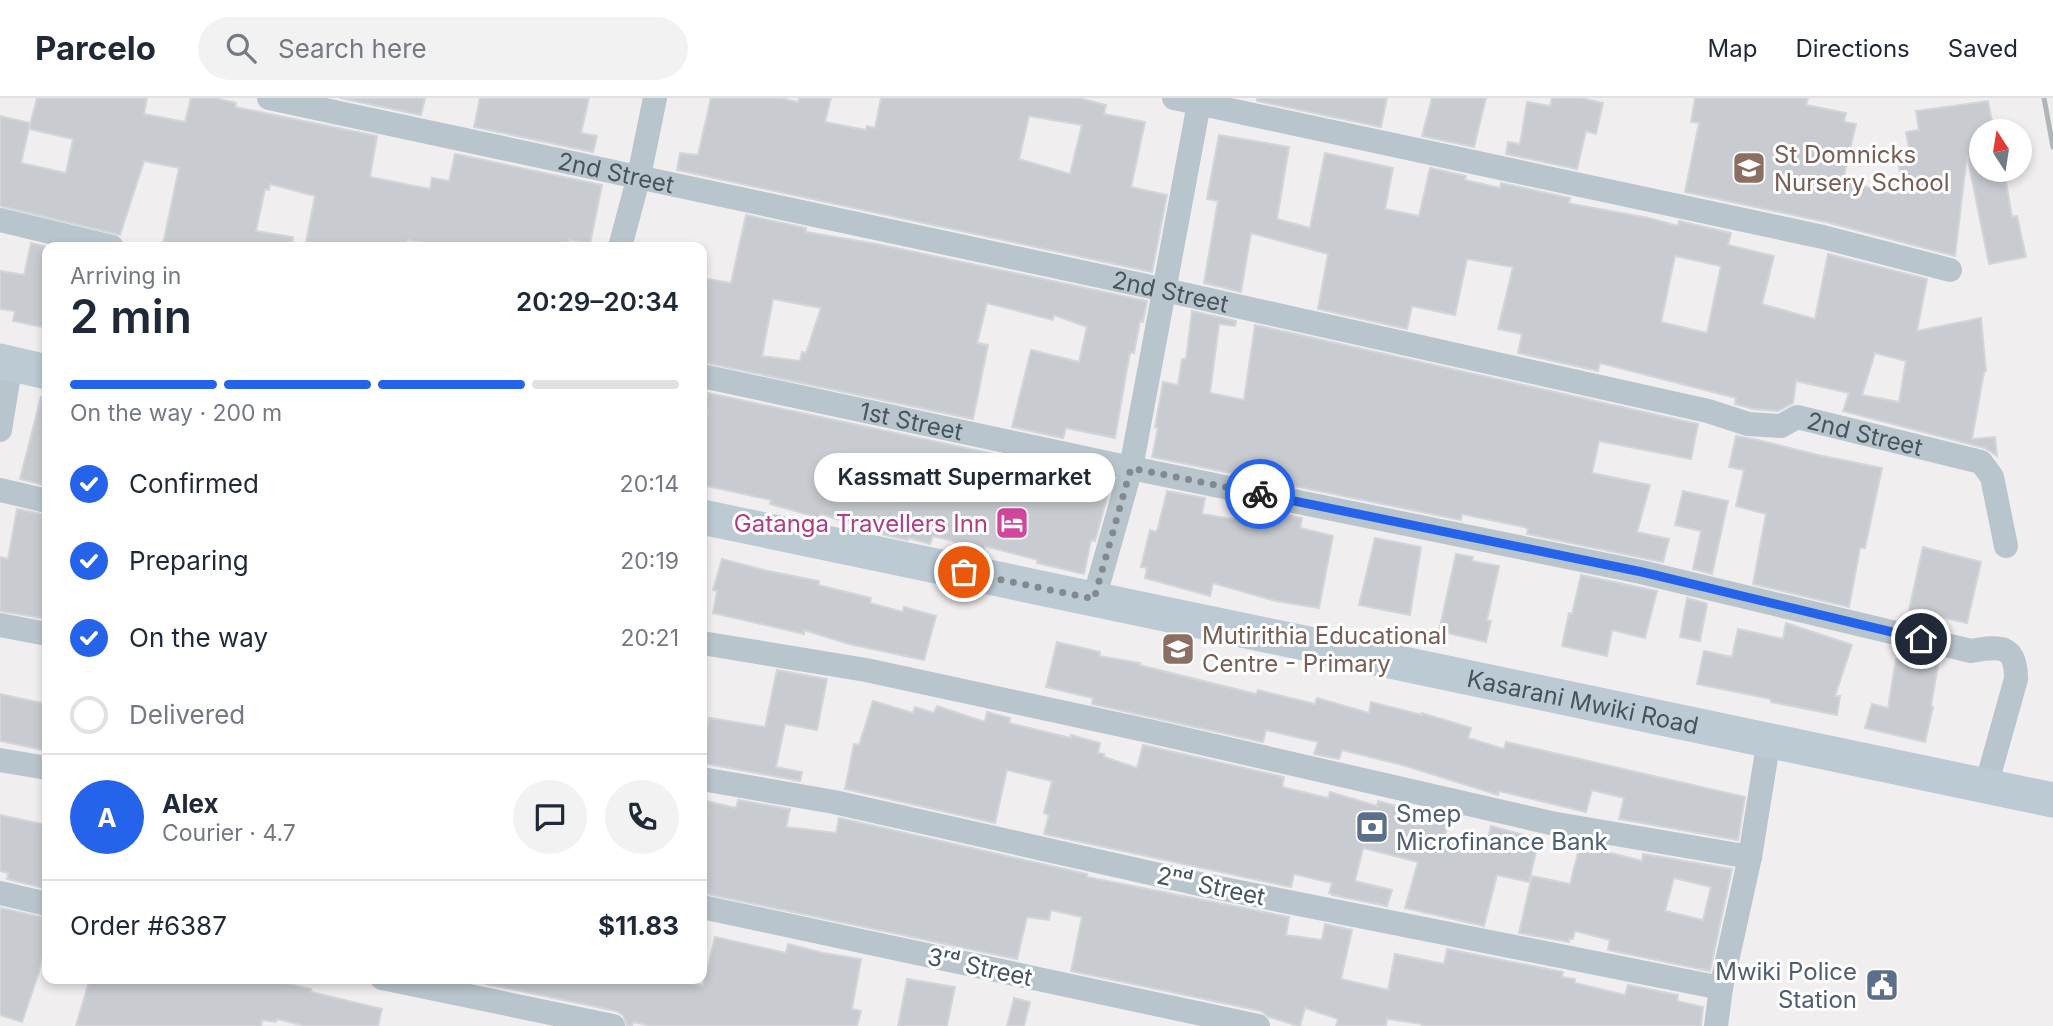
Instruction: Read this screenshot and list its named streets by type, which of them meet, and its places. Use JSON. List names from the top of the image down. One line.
{"streets":{"main road":["Kasarani Mwiki Road"],"street":["2nd Street","1st Street","2ⁿᵈ Street","3ʳᵈ Street"]},"crossings":[["1st Street","Kasarani Mwiki Road"]],"places":{"school or university":["St Domnicks Nursery School","Mutirithia Educational Centre - Primary"],"hotel":["Gatanga Travellers Inn"],"other":["Kassmatt Supermarket"],"bank":["Smep Microfinance Bank"],"public building":["Mwiki Police Station"]},"north":"top","page":{"header":"Parcelo","search":"Search here","nav":["Map","Directions","Saved"],"heading":["2 min","Arriving in","20:29–20:34"],"panel":["Alex","Courier · 4.7","Order #6387","$11.83"],"bar":"On the way · 200 m","list":[["Confirmed","20:14"],["Preparing","20:19"],["On the way","20:21"],"Delivered"],"bubble":"Kassmatt Supermarket","round":"A"}}
